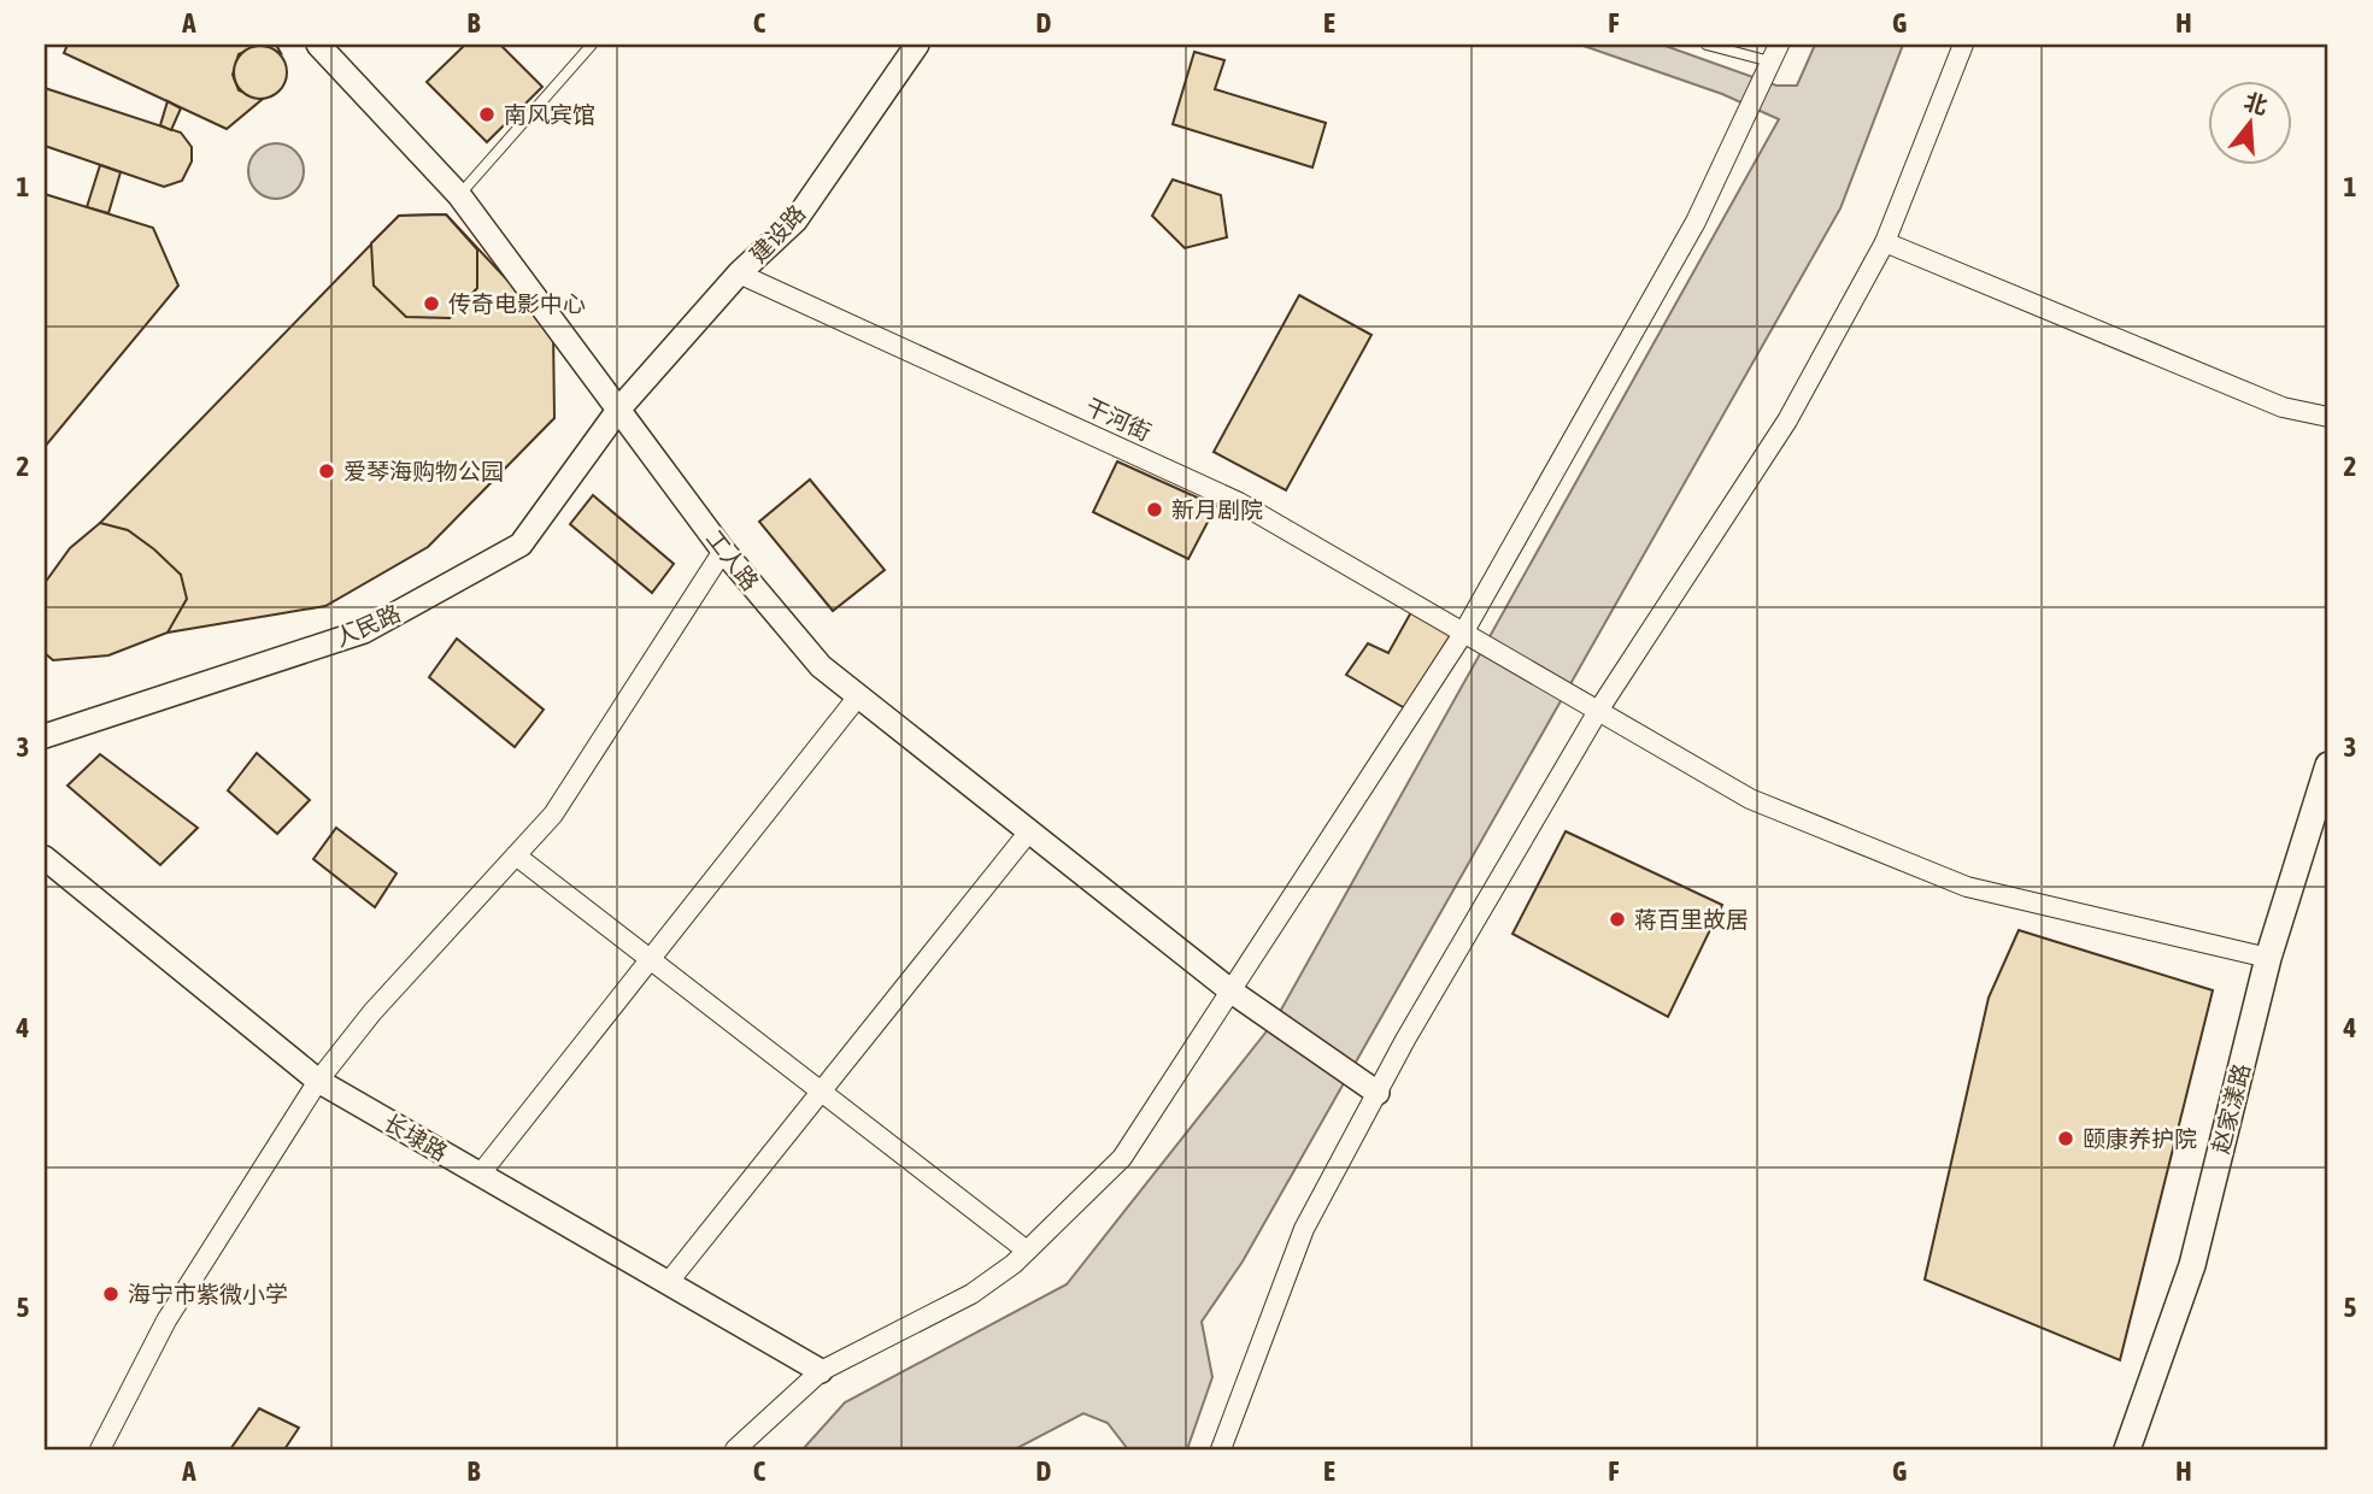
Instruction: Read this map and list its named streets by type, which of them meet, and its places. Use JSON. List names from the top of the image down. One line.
{"streets":{"main road":["赵家漾路"],"street":["建设路","干河街","工人路","人民路","长埭路"]},"crossings":[["建设路","干河街"],["建设路","工人路"],["建设路","人民路"],["干河街","赵家漾路"],["工人路","人民路"]],"places":["南风宾馆","传奇电影中心","爱琴海购物公园","新月剧院","蒋百里故居","颐康养护院","海宁市紫微小学"],"north":"top","grid":{"columns":["A","B","C","D","E","F","G","H"],"rows":["1","2","3","4","5"]}}
